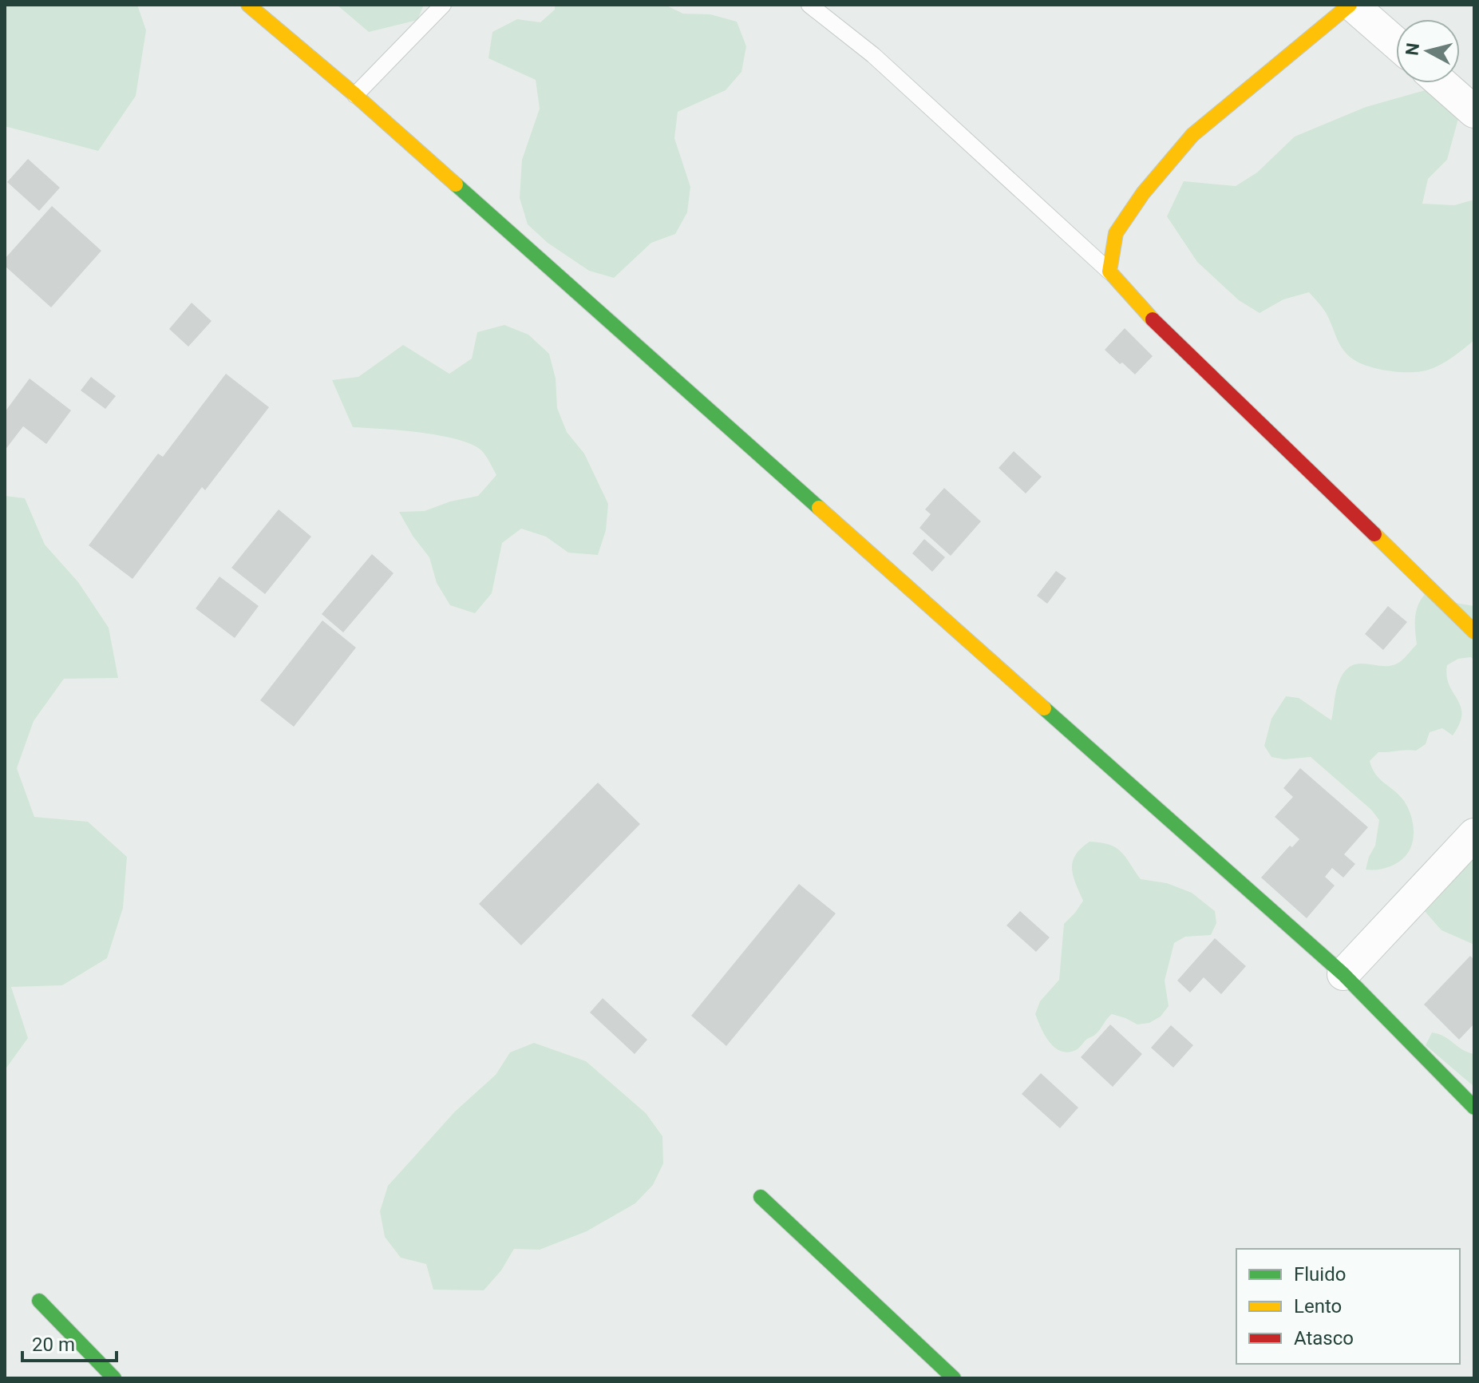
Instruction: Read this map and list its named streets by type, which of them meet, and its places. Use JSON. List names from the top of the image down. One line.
{"legend":["Fluido","Lento","Atasco"],"scale_bar":"20 m","north":"left"}
